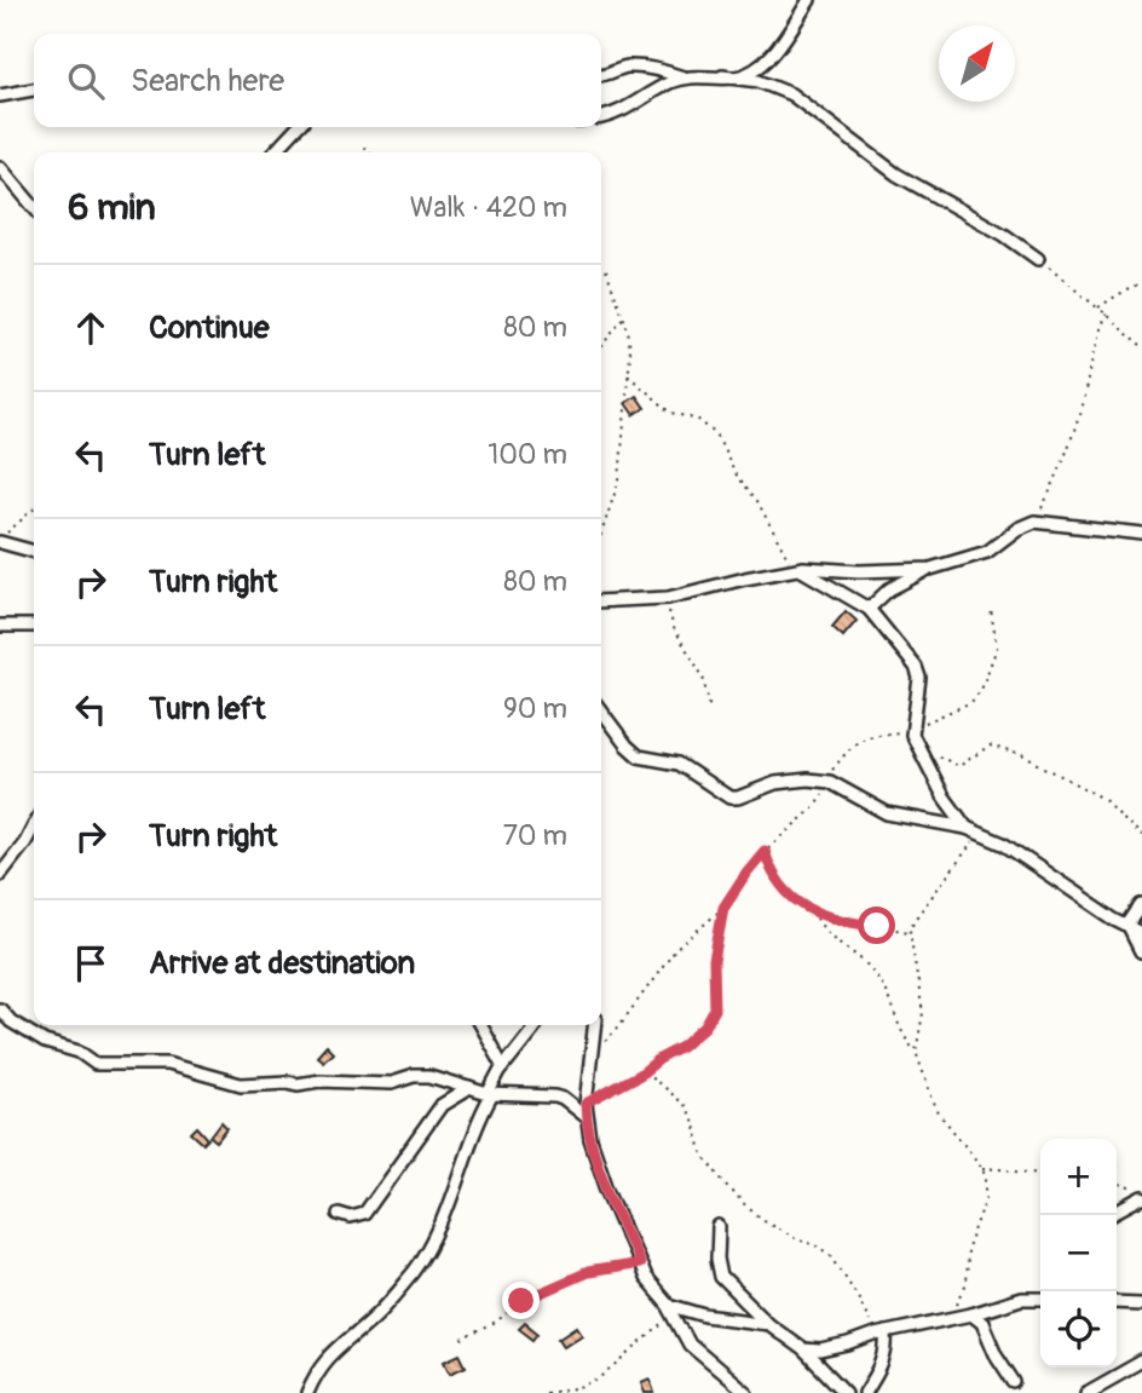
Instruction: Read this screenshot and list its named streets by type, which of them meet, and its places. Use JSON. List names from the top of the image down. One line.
{"north":"top right","page":{"search":"Search here","heading":["6 min","Walk · 420 m"],"list":[["Continue","80 m"],["Turn left","100 m"],["Turn right","80 m"],["Turn left","90 m"],["Turn right","70 m"],"Arrive at destination"],"map_buttons":["+","−"]}}
